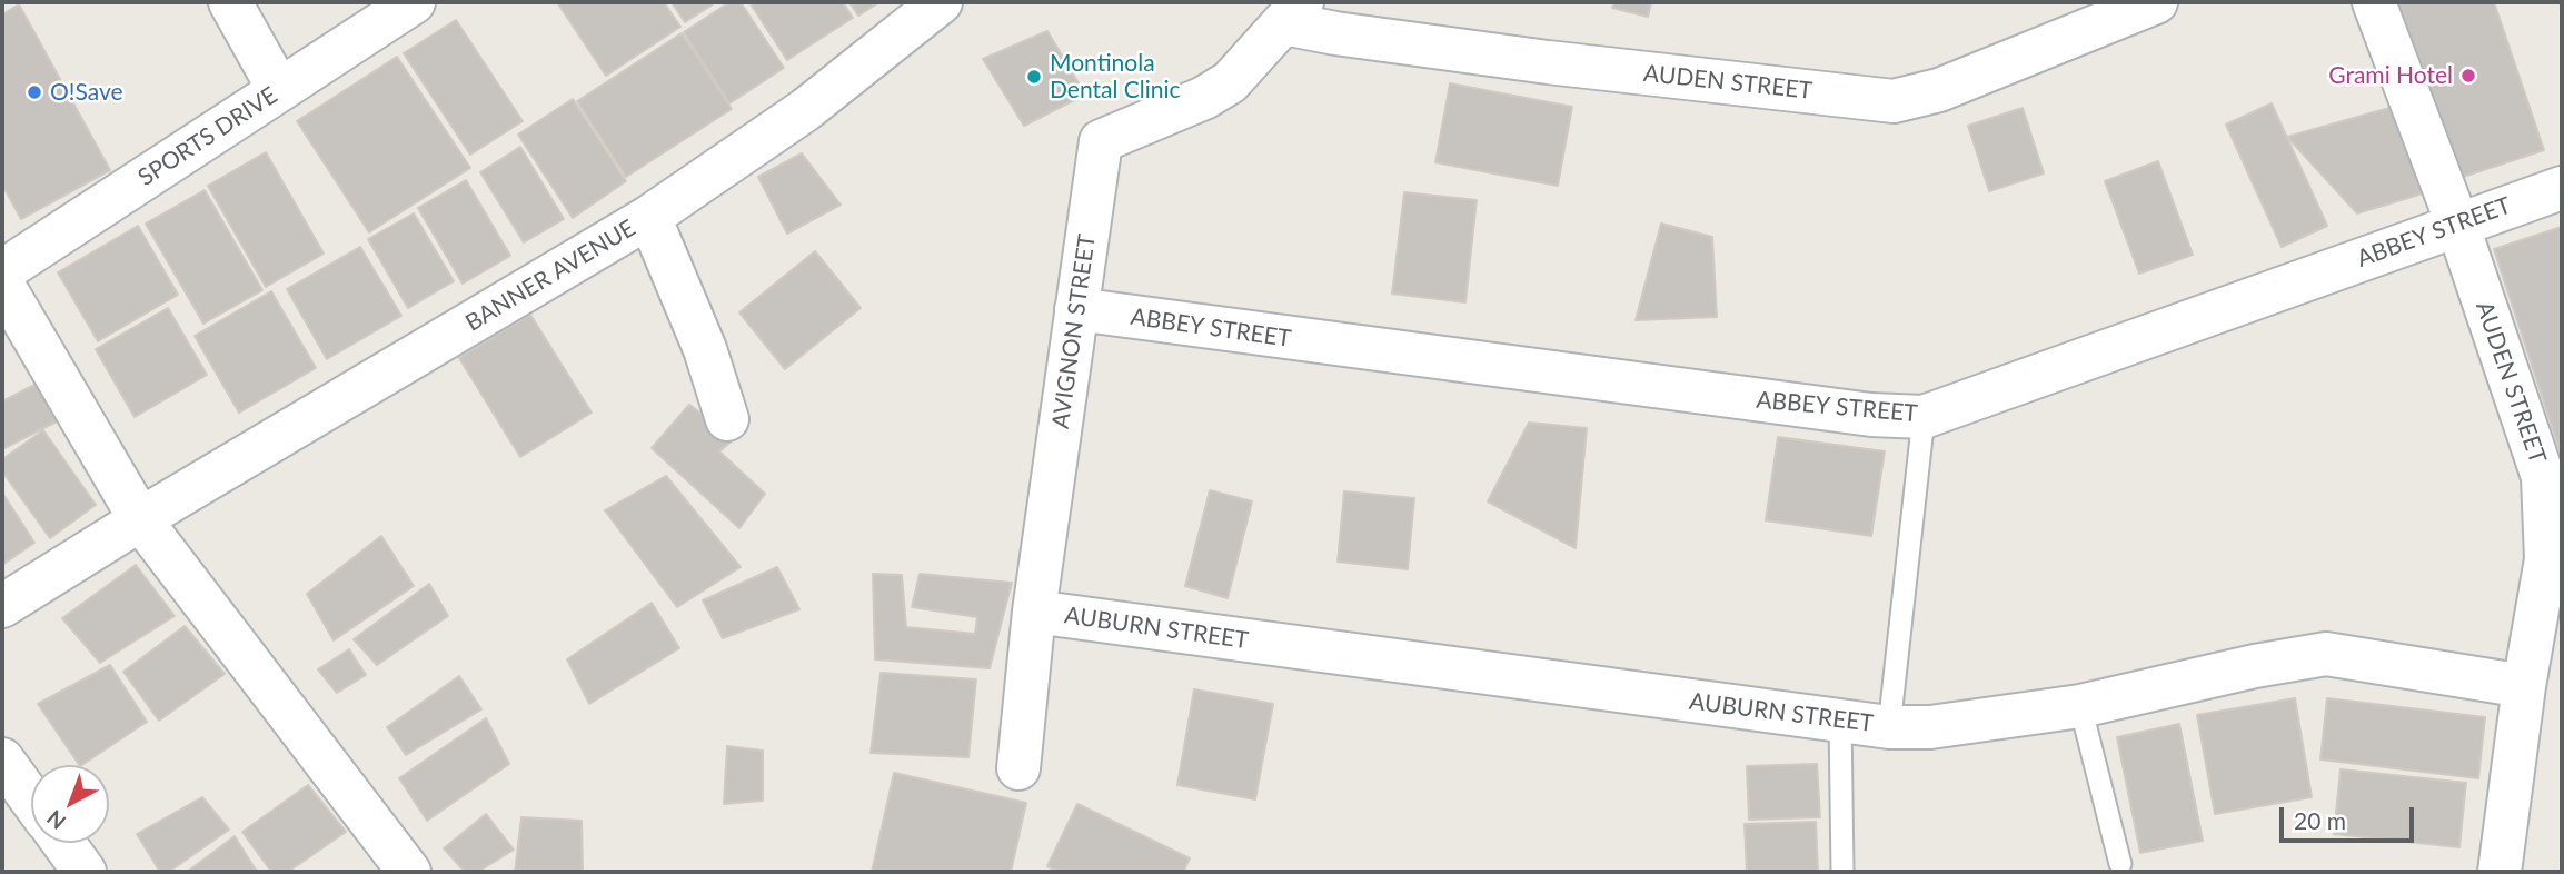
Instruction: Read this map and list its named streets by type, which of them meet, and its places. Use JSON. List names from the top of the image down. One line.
{"streets":{"street":["AUDEN STREET","SPORTS DRIVE","ABBEY STREET","BANNER AVENUE","AVIGNON STREET","AUBURN STREET"]},"crossings":[["AUDEN STREET","ABBEY STREET"],["AUDEN STREET","AVIGNON STREET"],["AUDEN STREET","AUBURN STREET"],["ABBEY STREET","AVIGNON STREET"],["AVIGNON STREET","AUBURN STREET"]],"places":["Grami Hotel","Montinola Dental Clinic","O!Save"],"scale_bar":"20 m","north":"bottom left"}
